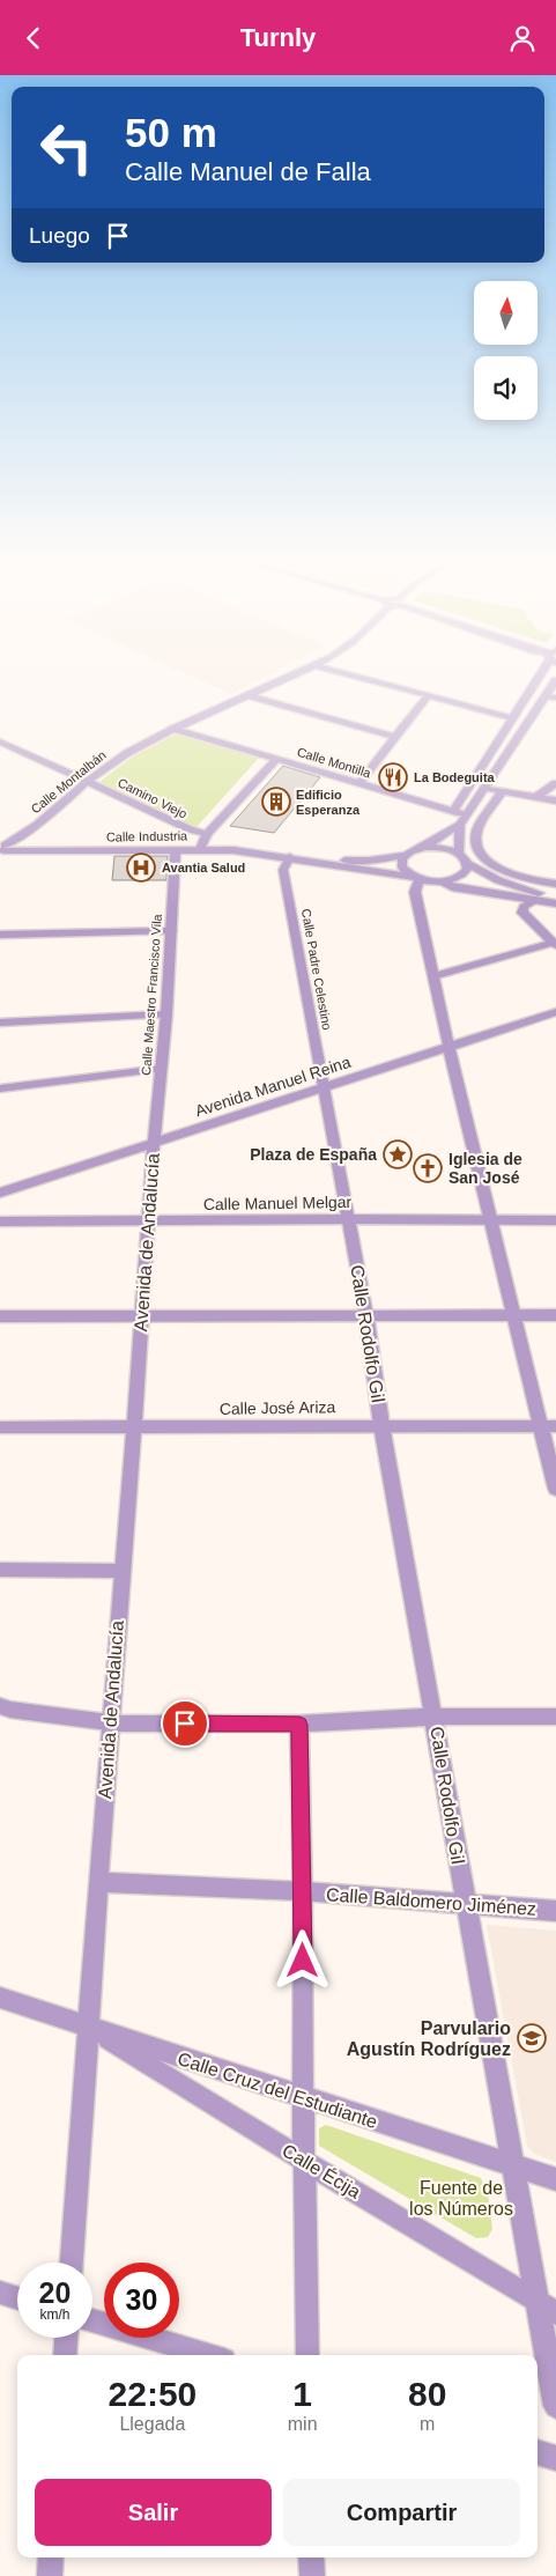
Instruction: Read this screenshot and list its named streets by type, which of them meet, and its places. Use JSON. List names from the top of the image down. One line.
{"streets":{"street":["Calle Montilla","Calle Montalbán","Camino Viejo","Calle Industria","Calle Padre Celestino","Calle Maestro Francisco Vila","Avenida Manuel Reina","Calle Manuel Melgar","Avenida de Andalucía","Calle Rodolfo Gil","Calle José Ariza","Calle Baldomero Jiménez","Calle Cruz del Estudiante","Calle Écija"]},"crossings":[["Calle Montilla","Calle Montalbán"],["Calle Montalbán","Camino Viejo"],["Calle Montalbán","Calle Industria"],["Calle Industria","Calle Padre Celestino"],["Calle Industria","Calle Maestro Francisco Vila"],["Calle Padre Celestino","Avenida Manuel Reina"],["Calle Maestro Francisco Vila","Avenida Manuel Reina"],["Calle Maestro Francisco Vila","Avenida de Andalucía"],["Avenida Manuel Reina","Avenida de Andalucía"],["Calle Manuel Melgar","Avenida de Andalucía"],["Calle Manuel Melgar","Calle Rodolfo Gil"],["Avenida de Andalucía","Calle José Ariza"],["Avenida de Andalucía","Calle Baldomero Jiménez"],["Avenida de Andalucía","Calle Cruz del Estudiante"],["Avenida de Andalucía","Calle Écija"],["Calle Rodolfo Gil","Calle José Ariza"],["Calle Rodolfo Gil","Calle Baldomero Jiménez"],["Calle Rodolfo Gil","Calle Cruz del Estudiante"],["Calle Rodolfo Gil","Calle Écija"],["Calle Cruz del Estudiante","Calle Écija"]],"parks":["Fuente de los Números"],"places":{"restaurant":["La Bodeguita"],"building":["Edificio Esperanza"],"hospital":["Avantia Salud"],"place":["Plaza de España"],"church":["Iglesia de San José"],"school or university":["Parvulario Agustín Rodríguez"]},"north":"top","page":{"header":"Turnly","turn":["50 m","Calle Manuel de Falla"],"then":"Luego","speed":"20 km/h","limit":"30","eta":["22:50","Llegada","1","min","80","m"],"buttons":["Salir","Compartir"]}}
